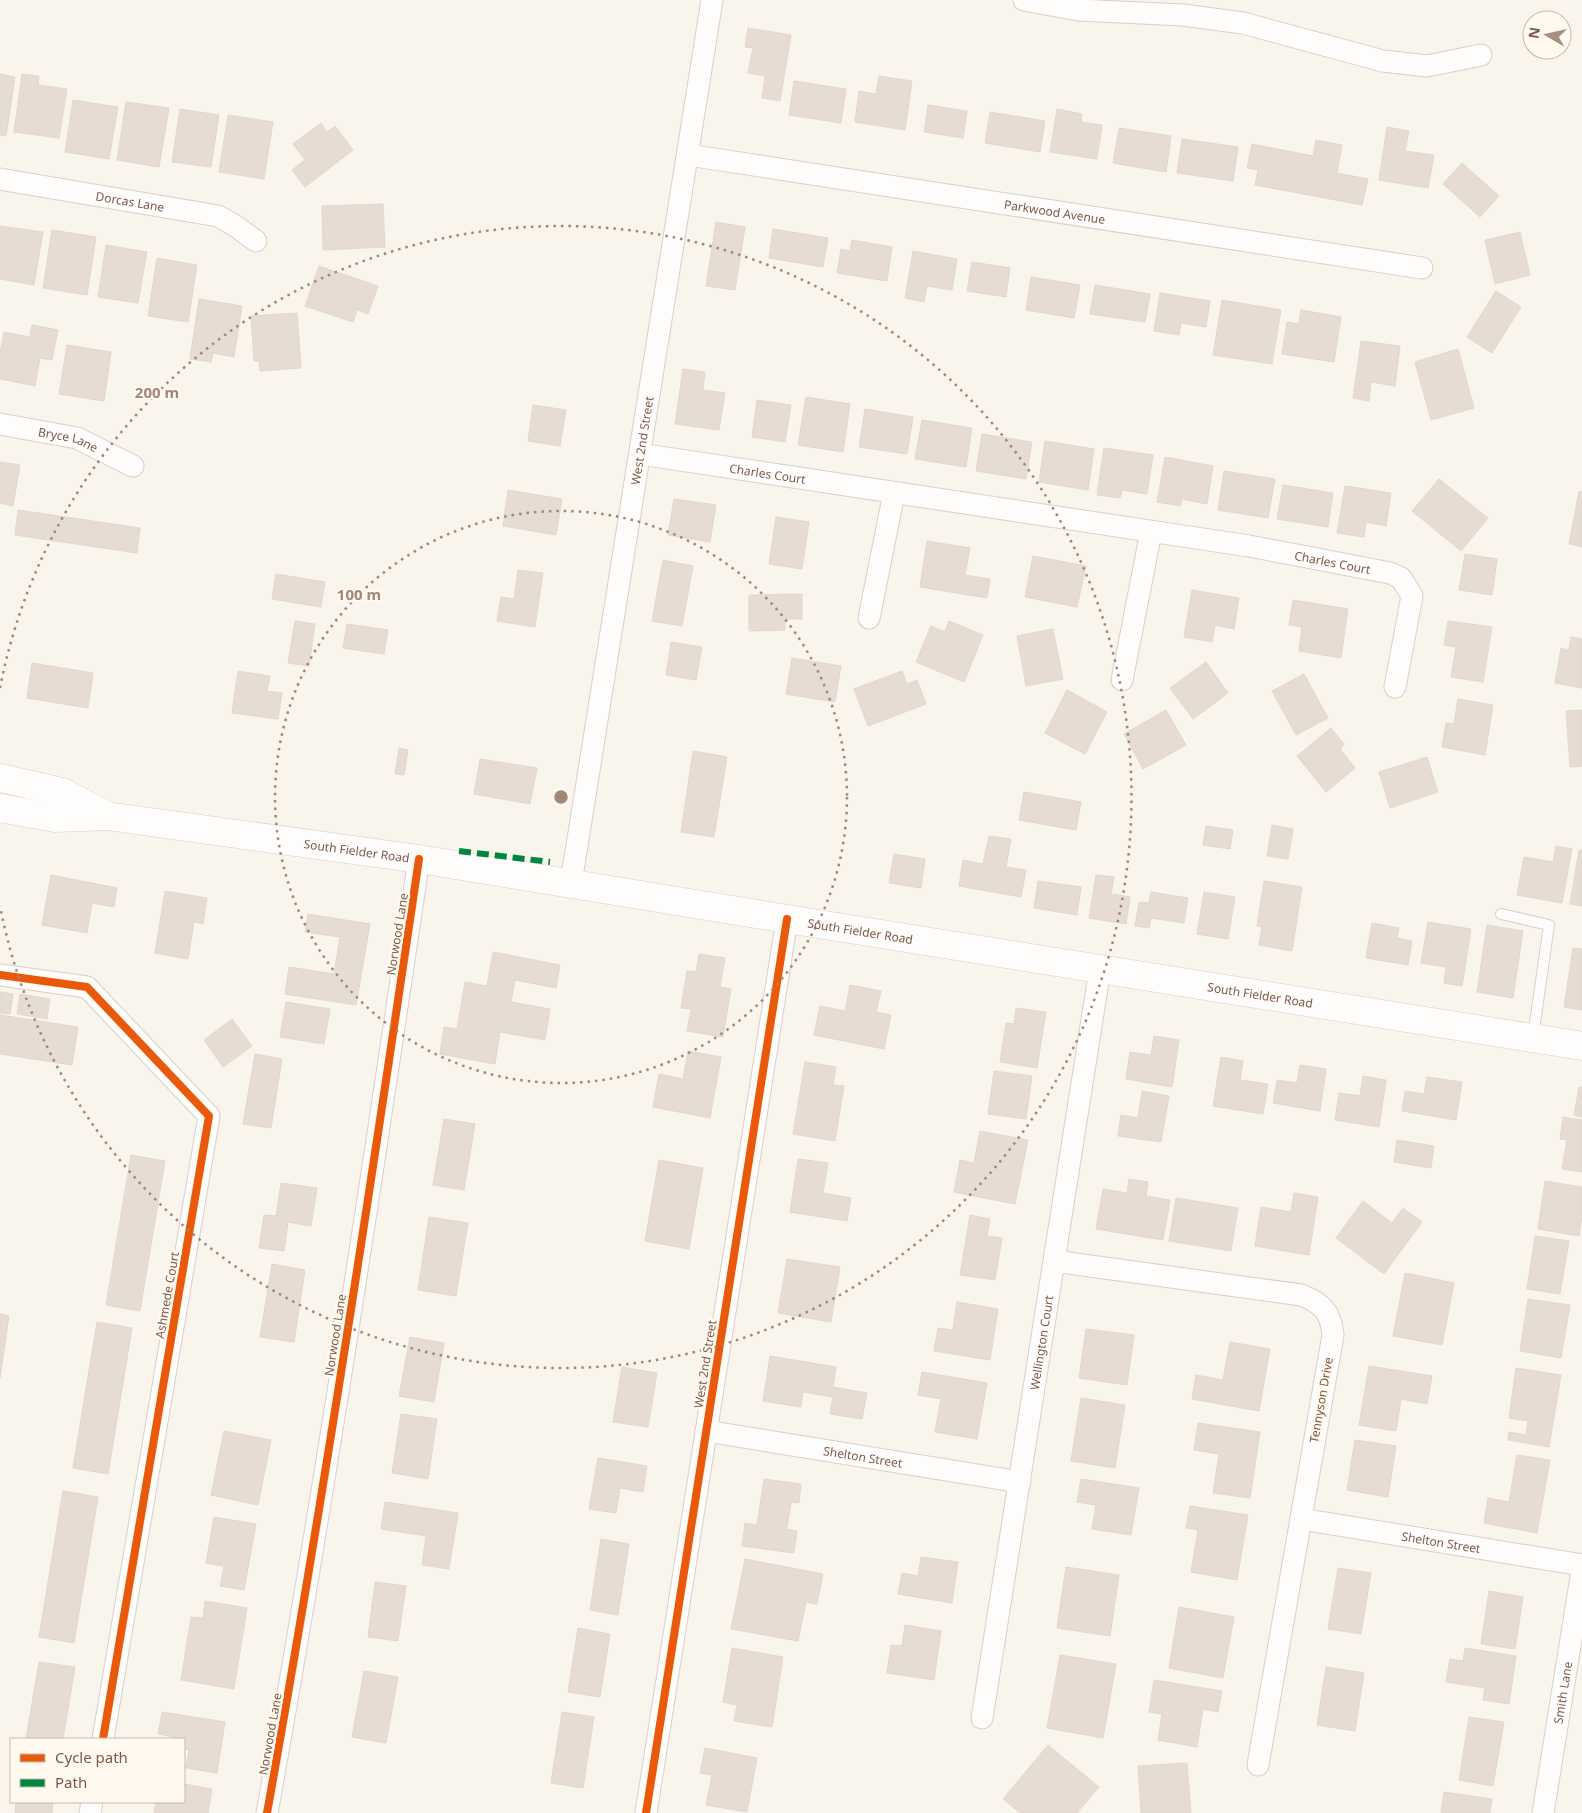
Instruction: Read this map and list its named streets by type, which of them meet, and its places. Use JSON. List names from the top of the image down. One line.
{"streets":{"main road":["South Fielder Road"],"street":["Dorcas Lane","Parkwood Avenue","Bryce Lane","West 2nd Street","Charles Court","Norwood Lane","Ashmede Court","Wellington Court","Tennyson Drive","Shelton Street","Smith Lane"]},"crossings":[["Parkwood Avenue","West 2nd Street"],["West 2nd Street","Charles Court"],["West 2nd Street","South Fielder Road"],["West 2nd Street","Shelton Street"],["South Fielder Road","Norwood Lane"],["South Fielder Road","Wellington Court"],["Wellington Court","Tennyson Drive"],["Wellington Court","Shelton Street"],["Tennyson Drive","Shelton Street"]],"legend":["Cycle path","Path"],"north":"left","rings":["200 m","100 m"]}
